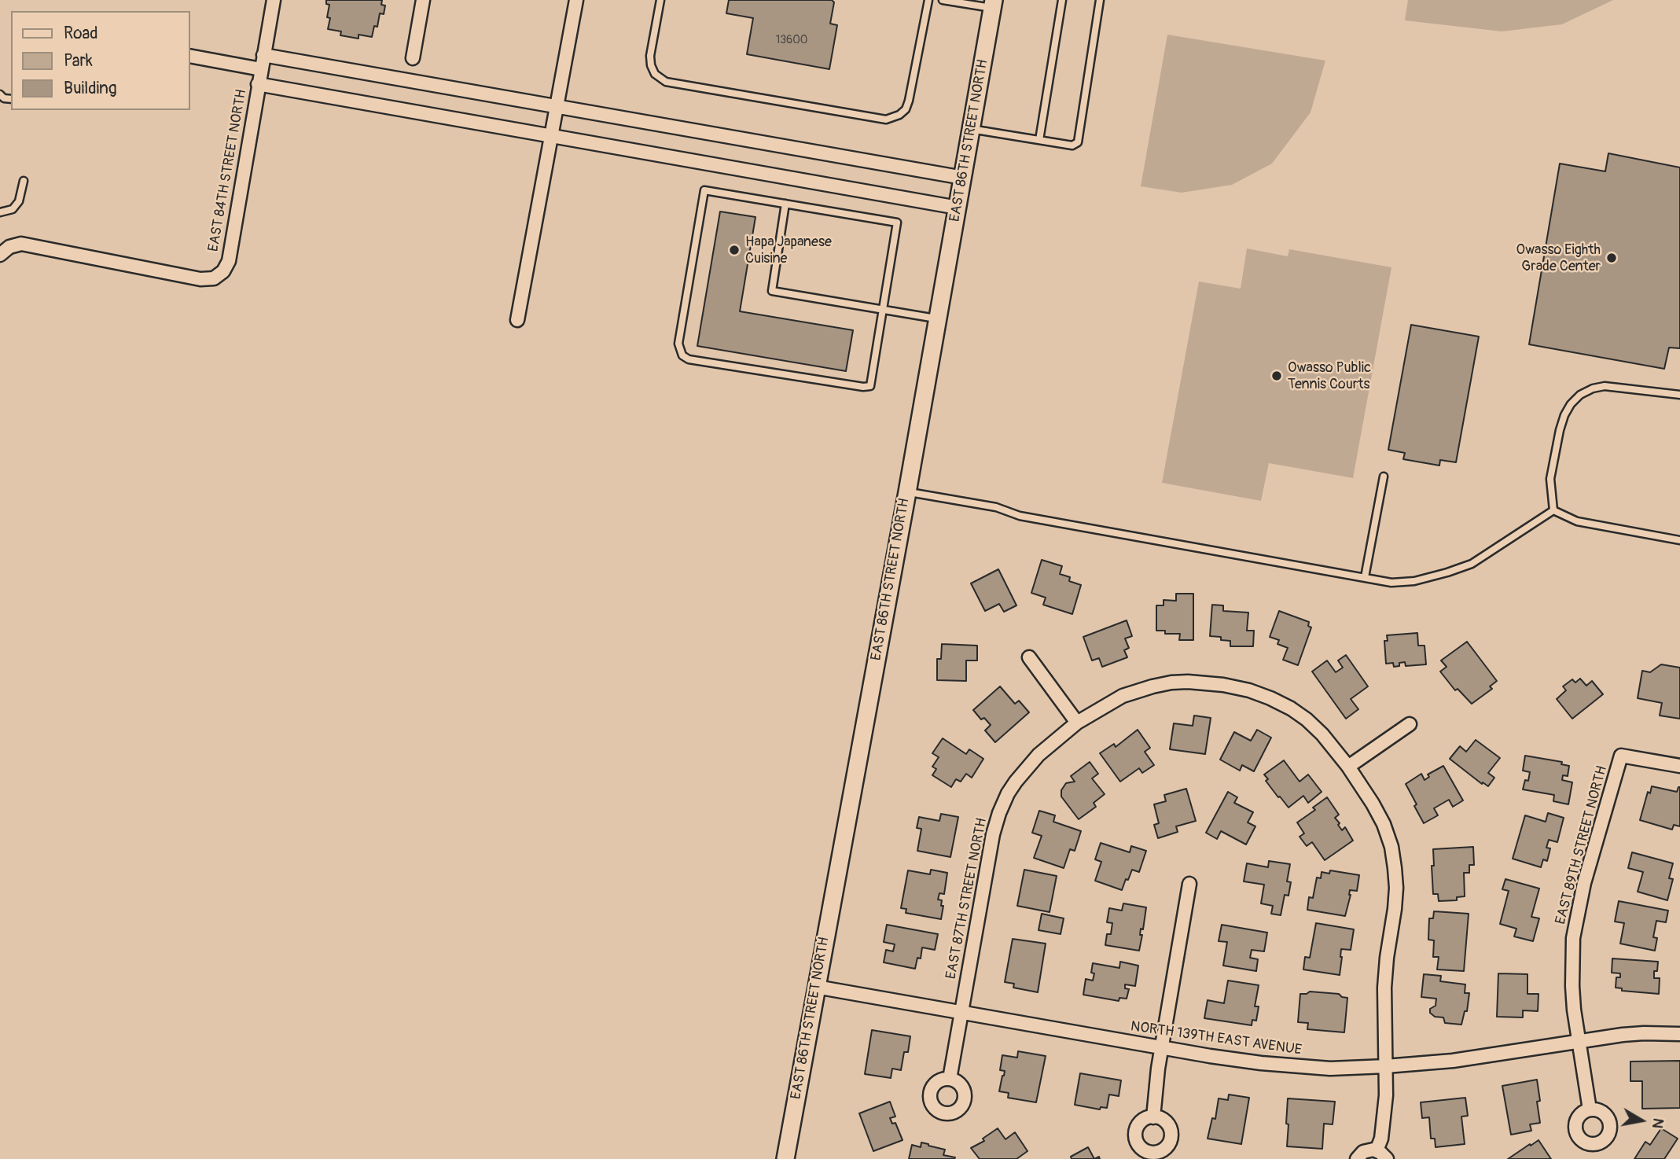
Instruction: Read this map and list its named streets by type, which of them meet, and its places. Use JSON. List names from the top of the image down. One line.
{"streets":{"main road":["EAST 86TH STREET NORTH"],"street":["EAST 84TH STREET NORTH","EAST 89TH STREET NORTH","EAST 87TH STREET NORTH","NORTH 139TH EAST AVENUE"]},"crossings":[["EAST 86TH STREET NORTH","NORTH 139TH EAST AVENUE"],["EAST 89TH STREET NORTH","NORTH 139TH EAST AVENUE"],["EAST 87TH STREET NORTH","NORTH 139TH EAST AVENUE"]],"places":["Hapa Japanese Cuisine","Owasso Eighth Grade Center","Owasso Public Tennis Courts"],"house_numbers":["13600"],"legend":["Road","Park","Building"],"north":"right"}
